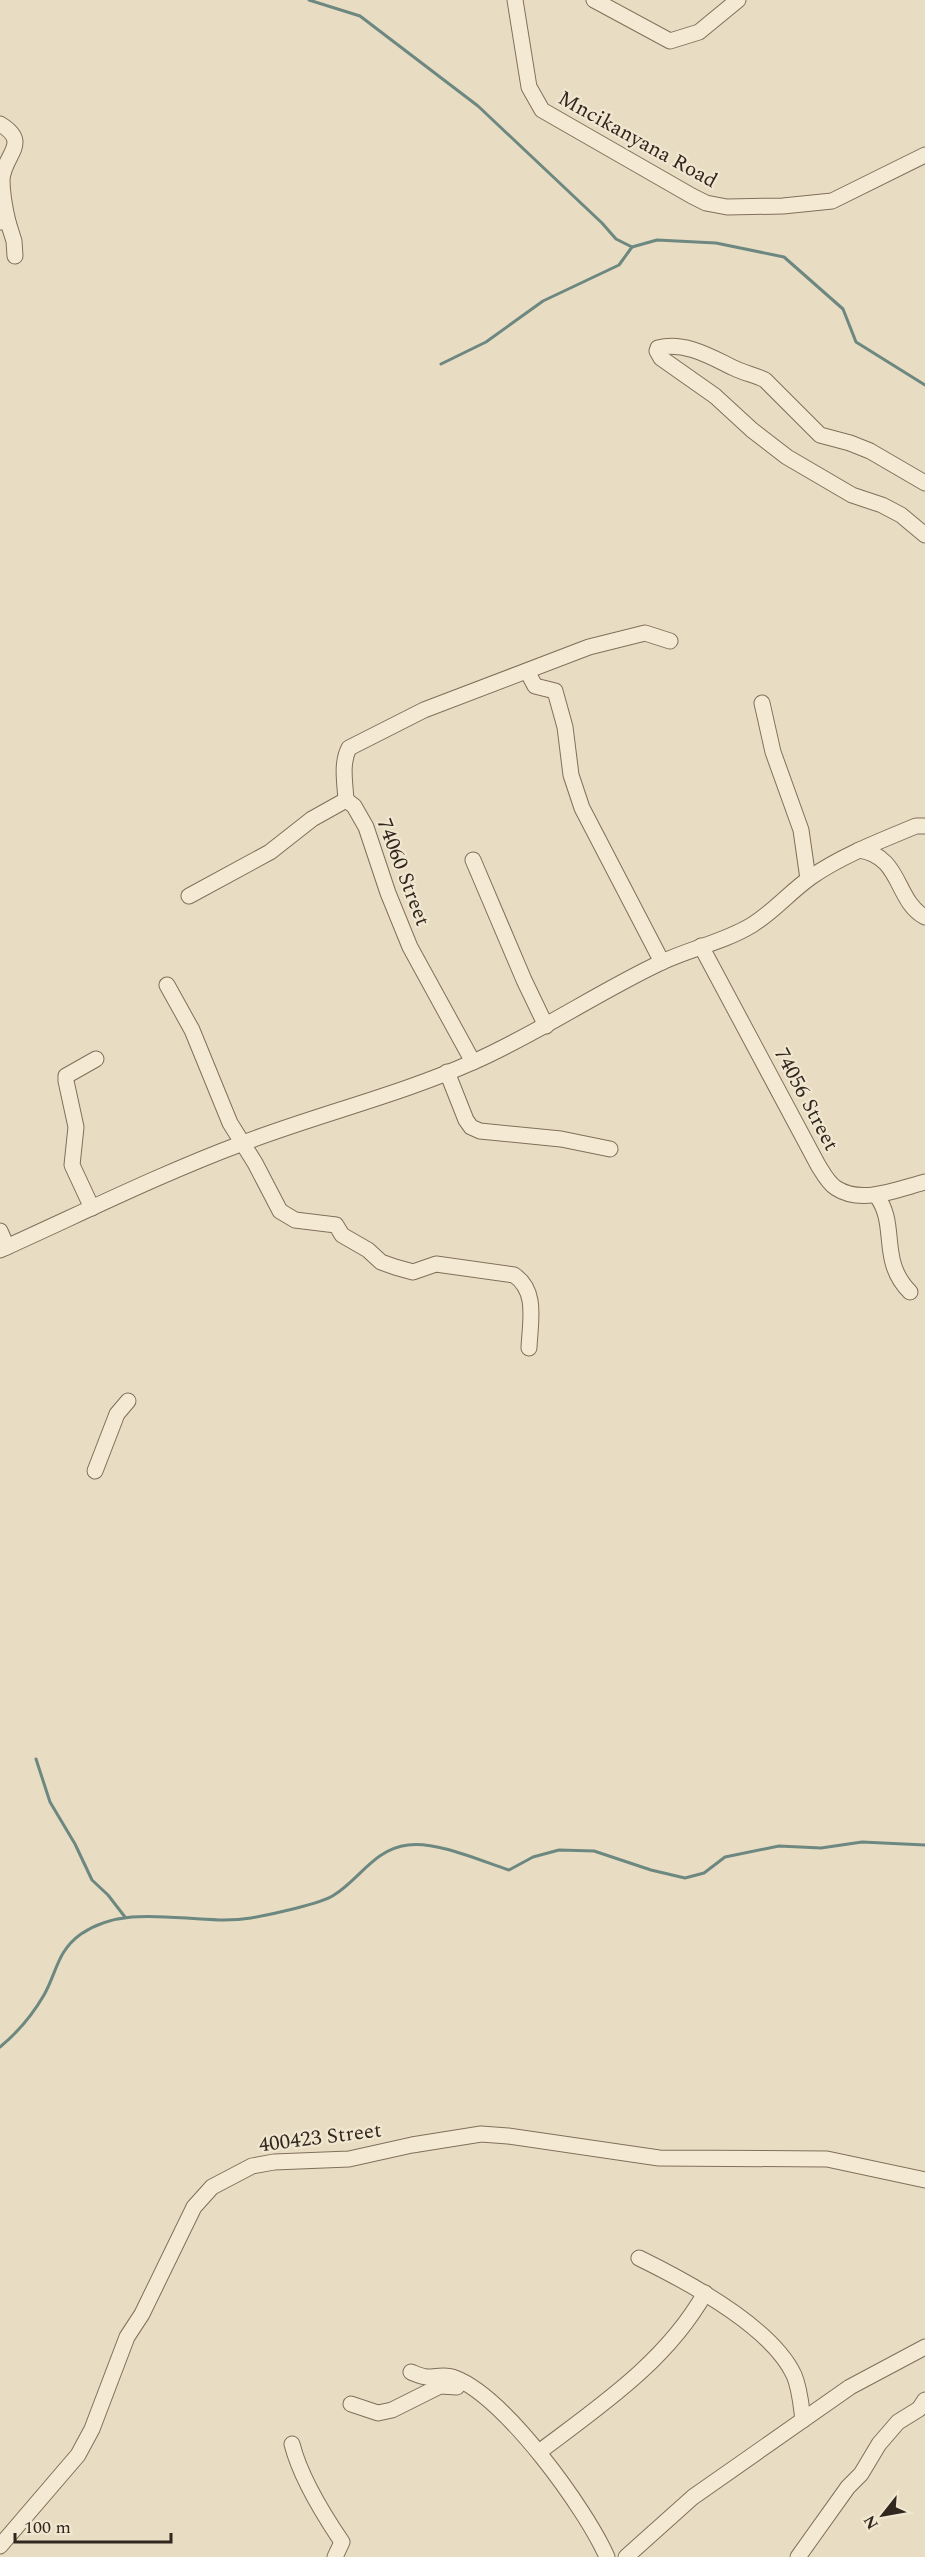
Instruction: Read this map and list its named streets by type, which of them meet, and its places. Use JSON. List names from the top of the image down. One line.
{"streets":{"street":["Mncikanyana Road","74060 Street","74056 Street","400423 Street"]},"scale_bar":"100 m","north":"bottom left"}
